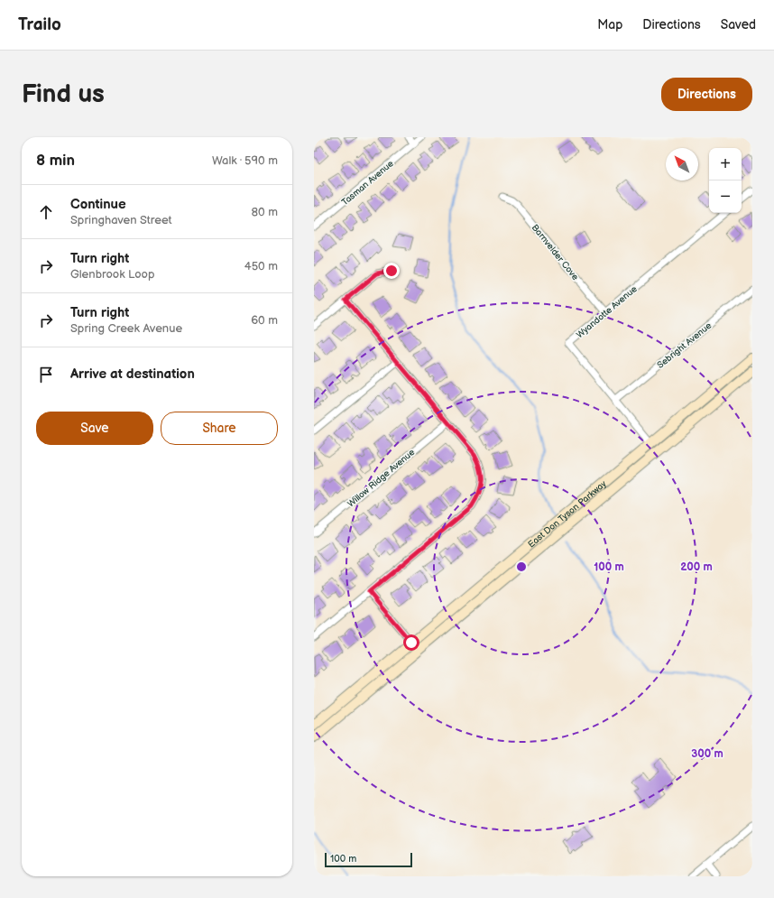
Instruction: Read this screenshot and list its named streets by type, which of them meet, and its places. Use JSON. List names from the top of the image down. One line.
{"streets":{"main road":["East Don Tyson Parkway"],"street":["Tasman Avenue","Barnvelder Cove","Wyandotte Avenue","Sebright Avenue","Willow Ridge Avenue"]},"crossings":[["Barnvelder Cove","Wyandotte Avenue"],["Wyandotte Avenue","Sebright Avenue"],["Wyandotte Avenue","East Don Tyson Parkway"]],"scale_bar":"100 m","north":"top left","page":{"header":"Trailo","nav":["Map","Directions","Saved"],"buttons":["Directions",["Save","Share"]],"title":"Find us","heading":["8 min","Walk · 590 m"],"map_buttons":["+","−"],"list":[["Continue","Springhaven Street","80 m"],["Turn right","Glenbrook Loop","450 m"],["Turn right","Spring Creek Avenue","60 m"],"Arrive at destination"],"scale":"100 m"},"rings":["100 m","200 m","300 m"]}
